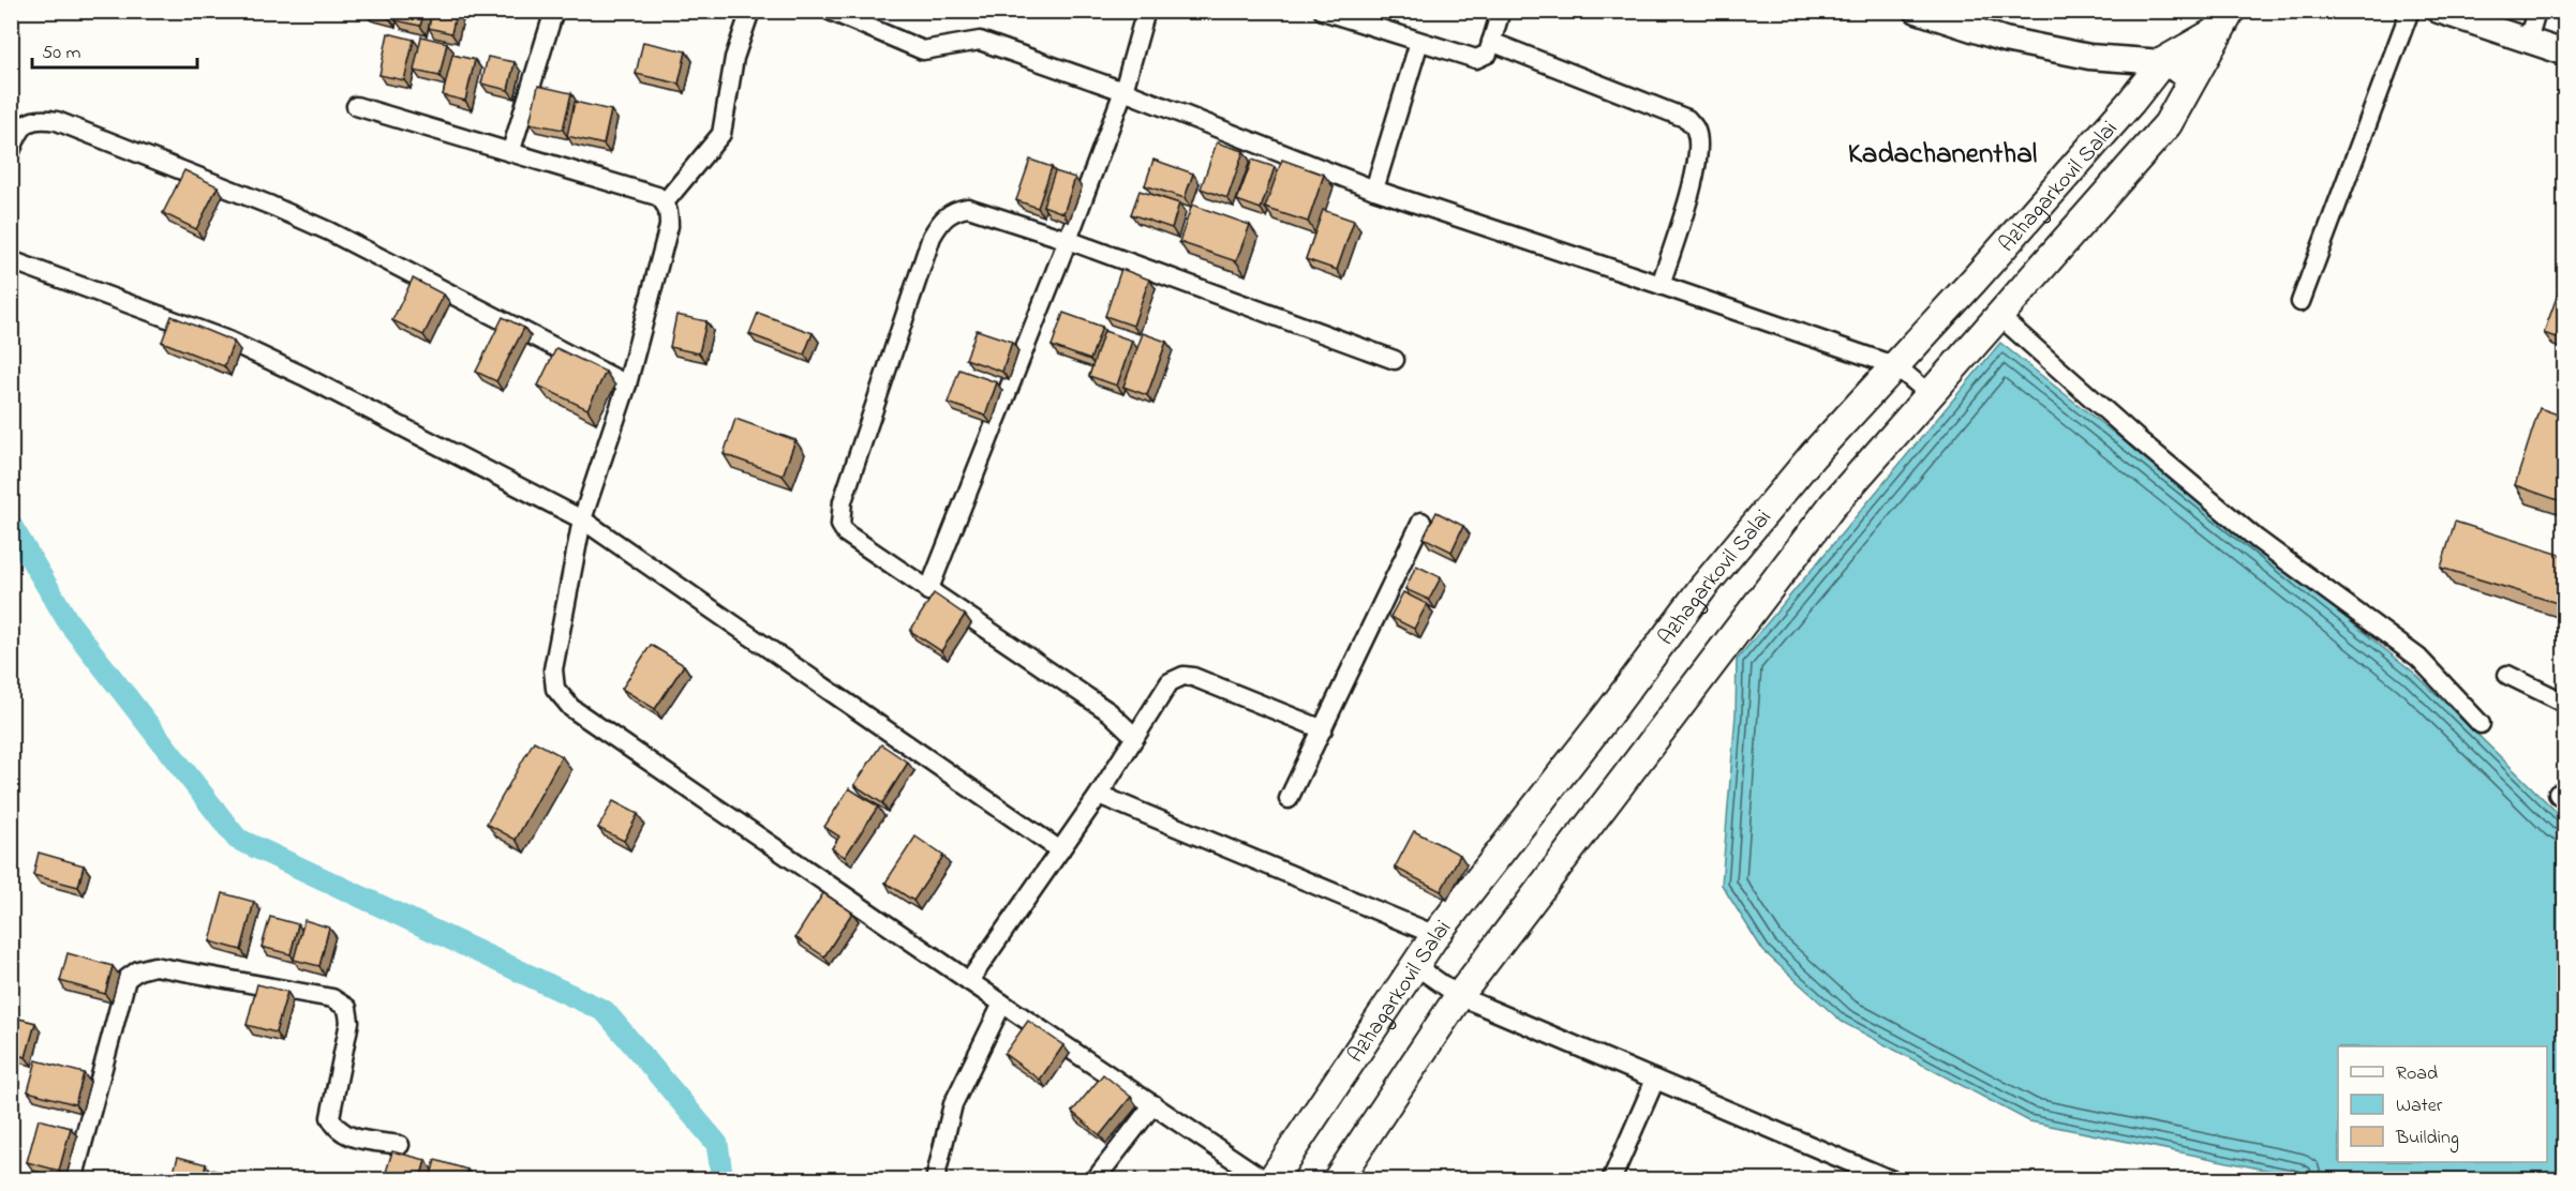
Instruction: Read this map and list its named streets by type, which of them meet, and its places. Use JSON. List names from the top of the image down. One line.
{"streets":{"main road":["Azhagarkovil Salai"]},"districts":["Kadachanenthal"],"legend":["Road","Water","Building"],"scale_bar":"50 m"}
